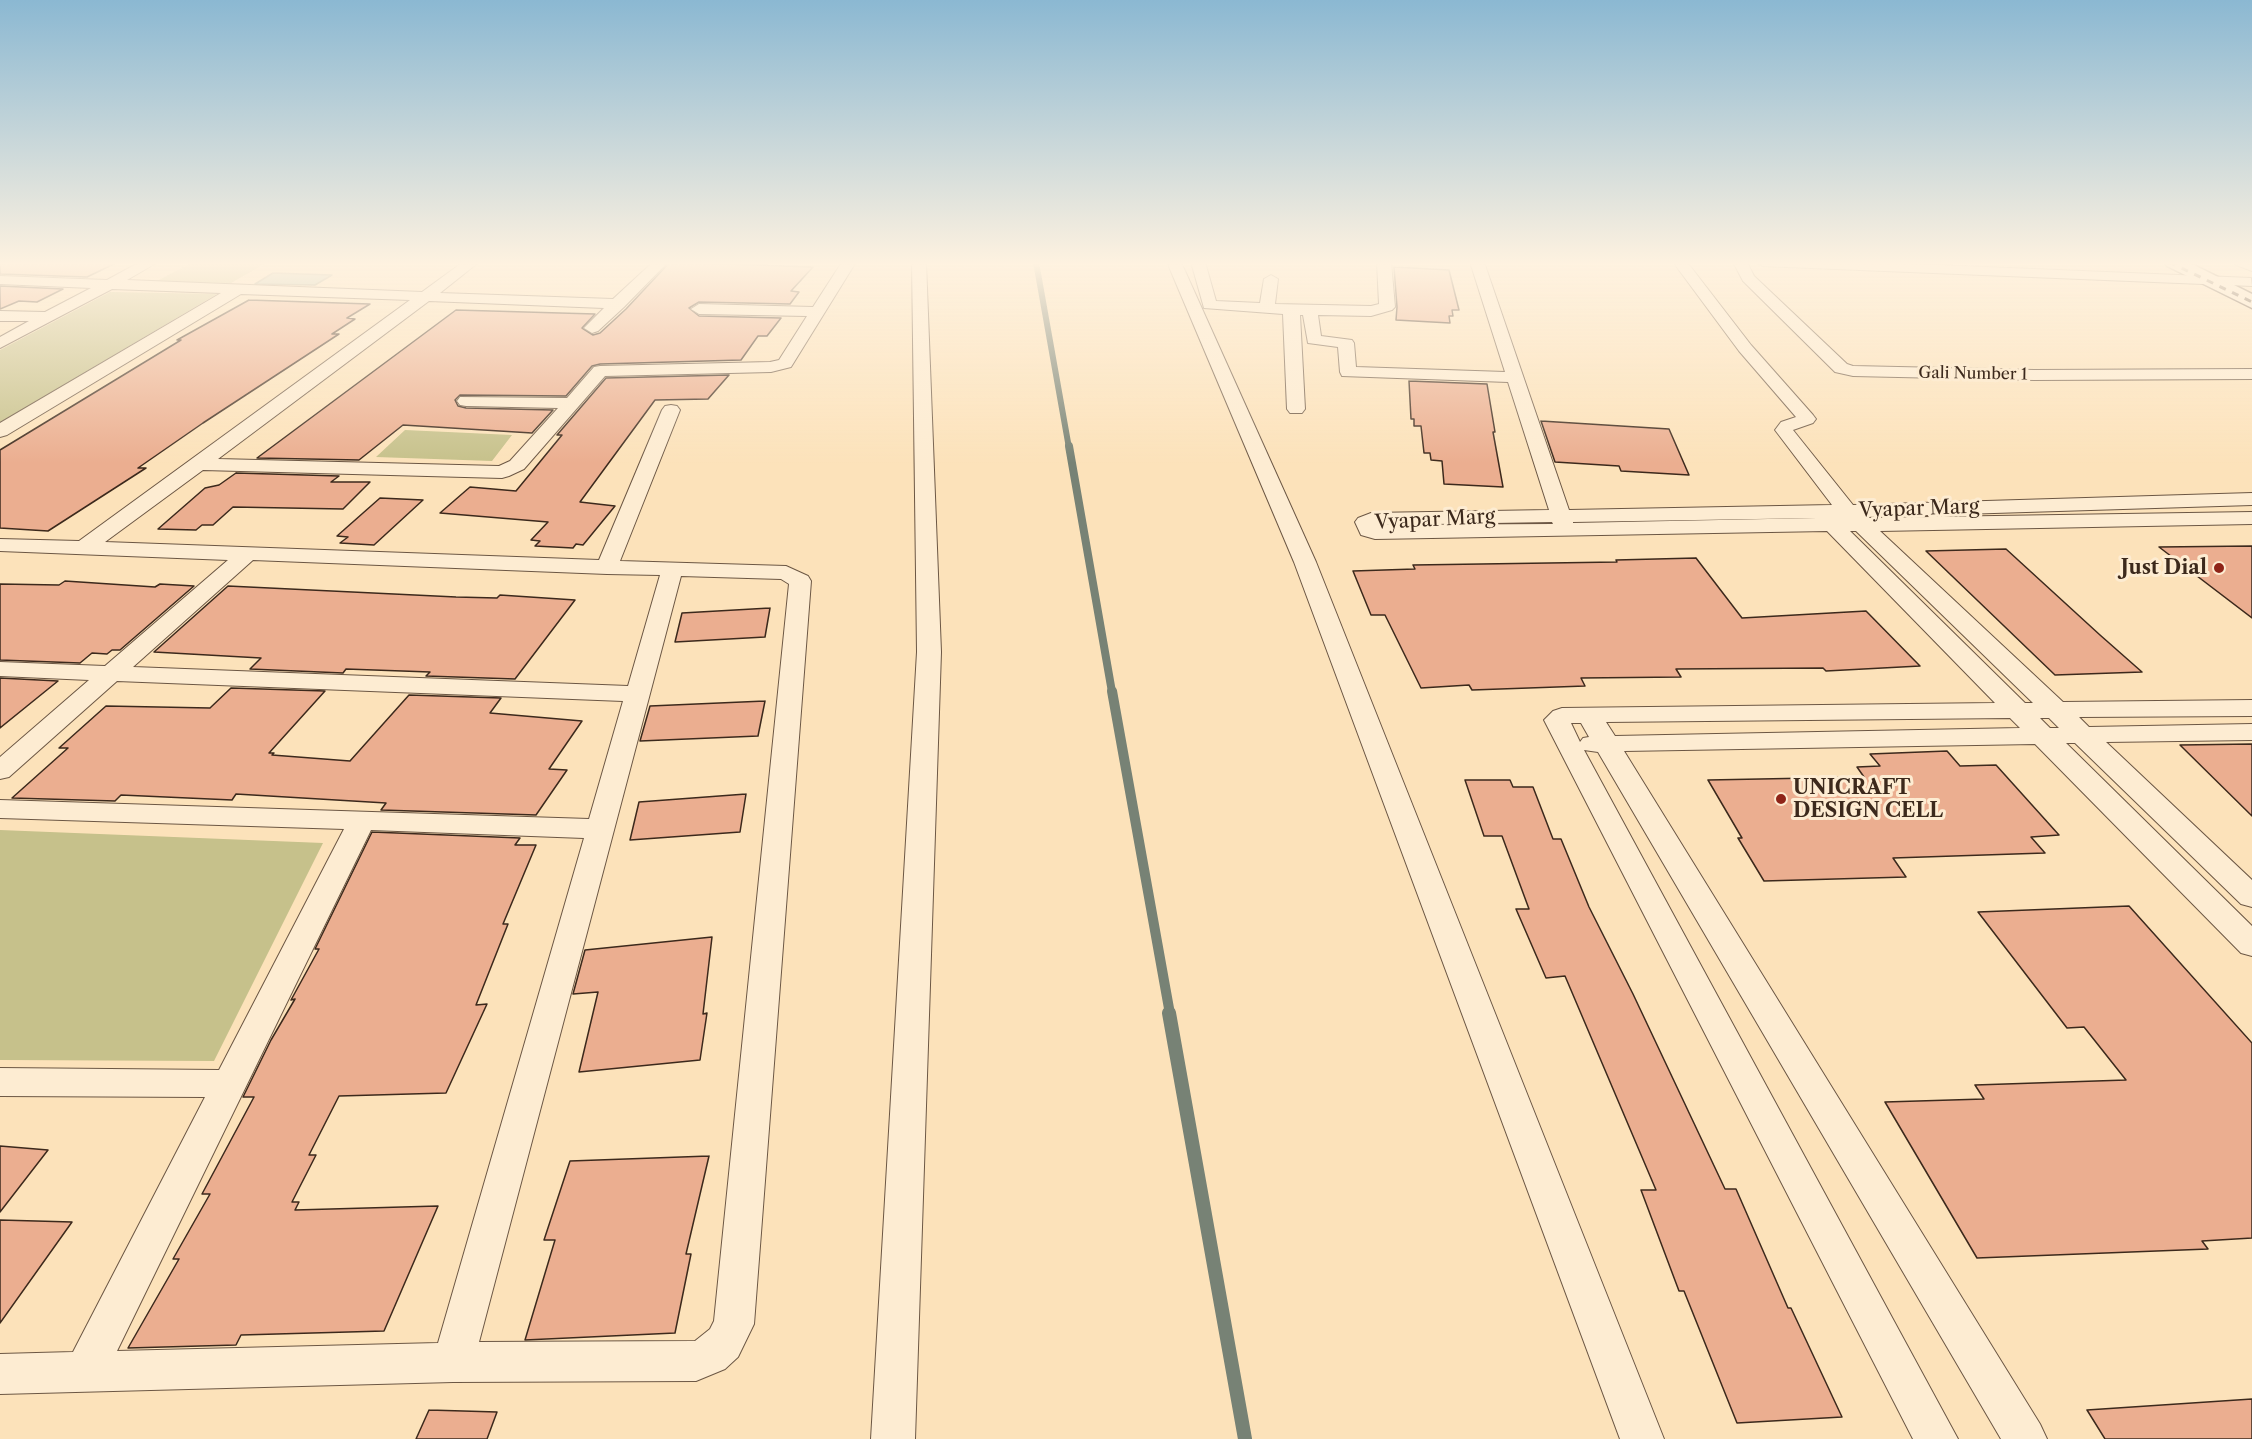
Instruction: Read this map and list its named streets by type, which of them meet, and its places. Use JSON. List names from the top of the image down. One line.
{"streets":{"street":["Gali Number 1","Vyapar Marg"]},"places":["Just Dial","UNICRAFT DESIGN CELL"]}
